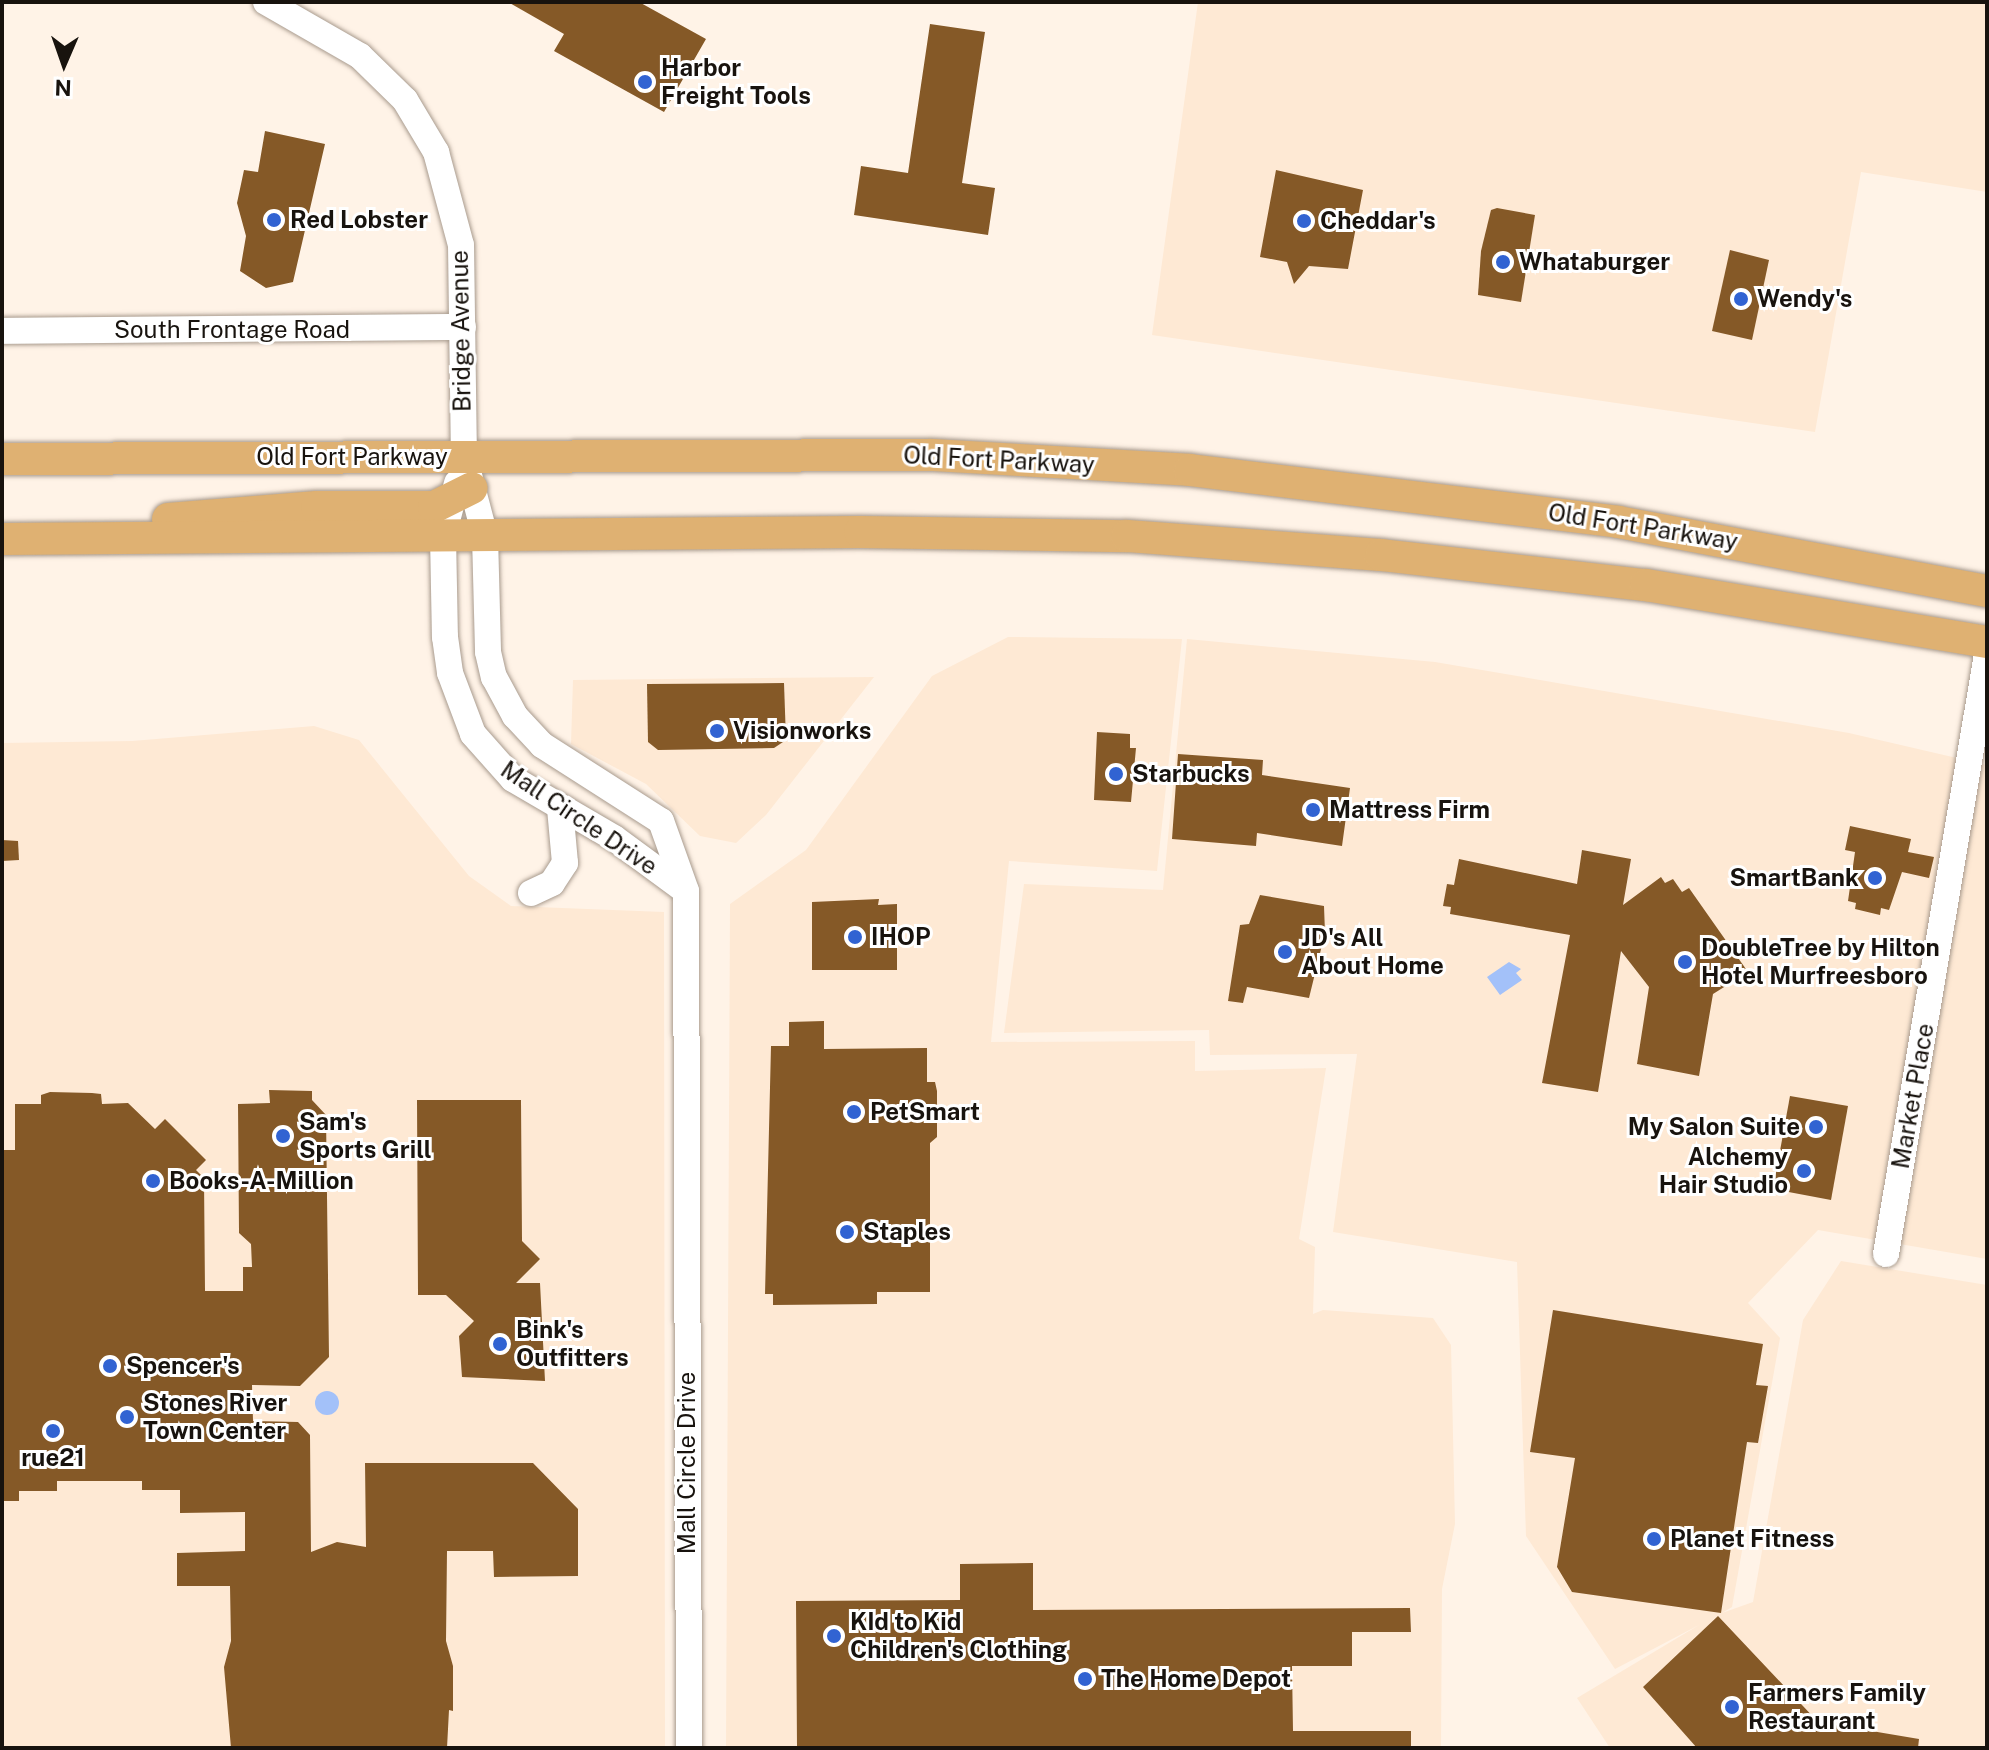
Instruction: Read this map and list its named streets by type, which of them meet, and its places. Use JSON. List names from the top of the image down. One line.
{"streets":{"main road":["Old Fort Parkway"],"street":["South Frontage Road","Bridge Avenue","Mall Circle Drive","Market Place"]},"crossings":[["South Frontage Road","Bridge Avenue"],["Bridge Avenue","Old Fort Parkway"],["Bridge Avenue","Mall Circle Drive"],["Old Fort Parkway","Mall Circle Drive"]],"places":["Harbor Freight Tools","Red Lobster","Cheddar's","Whataburger","Wendy's","Visionworks","Starbucks","Mattress Firm","SmartBank","IHOP","JD's All About Home","DoubleTree by Hilton Hotel Murfreesboro","PetSmart","My Salon Suite","Sam's Sports Grill","Alchemy Hair Studio","Books-A-Million","Staples","Bink's Outfitters","Spencer's","Stones River Town Center","rue21","Planet Fitness","KId to Kid Children's Clothing","The Home Depot","Farmers Family Restaurant"],"north":"bottom"}
